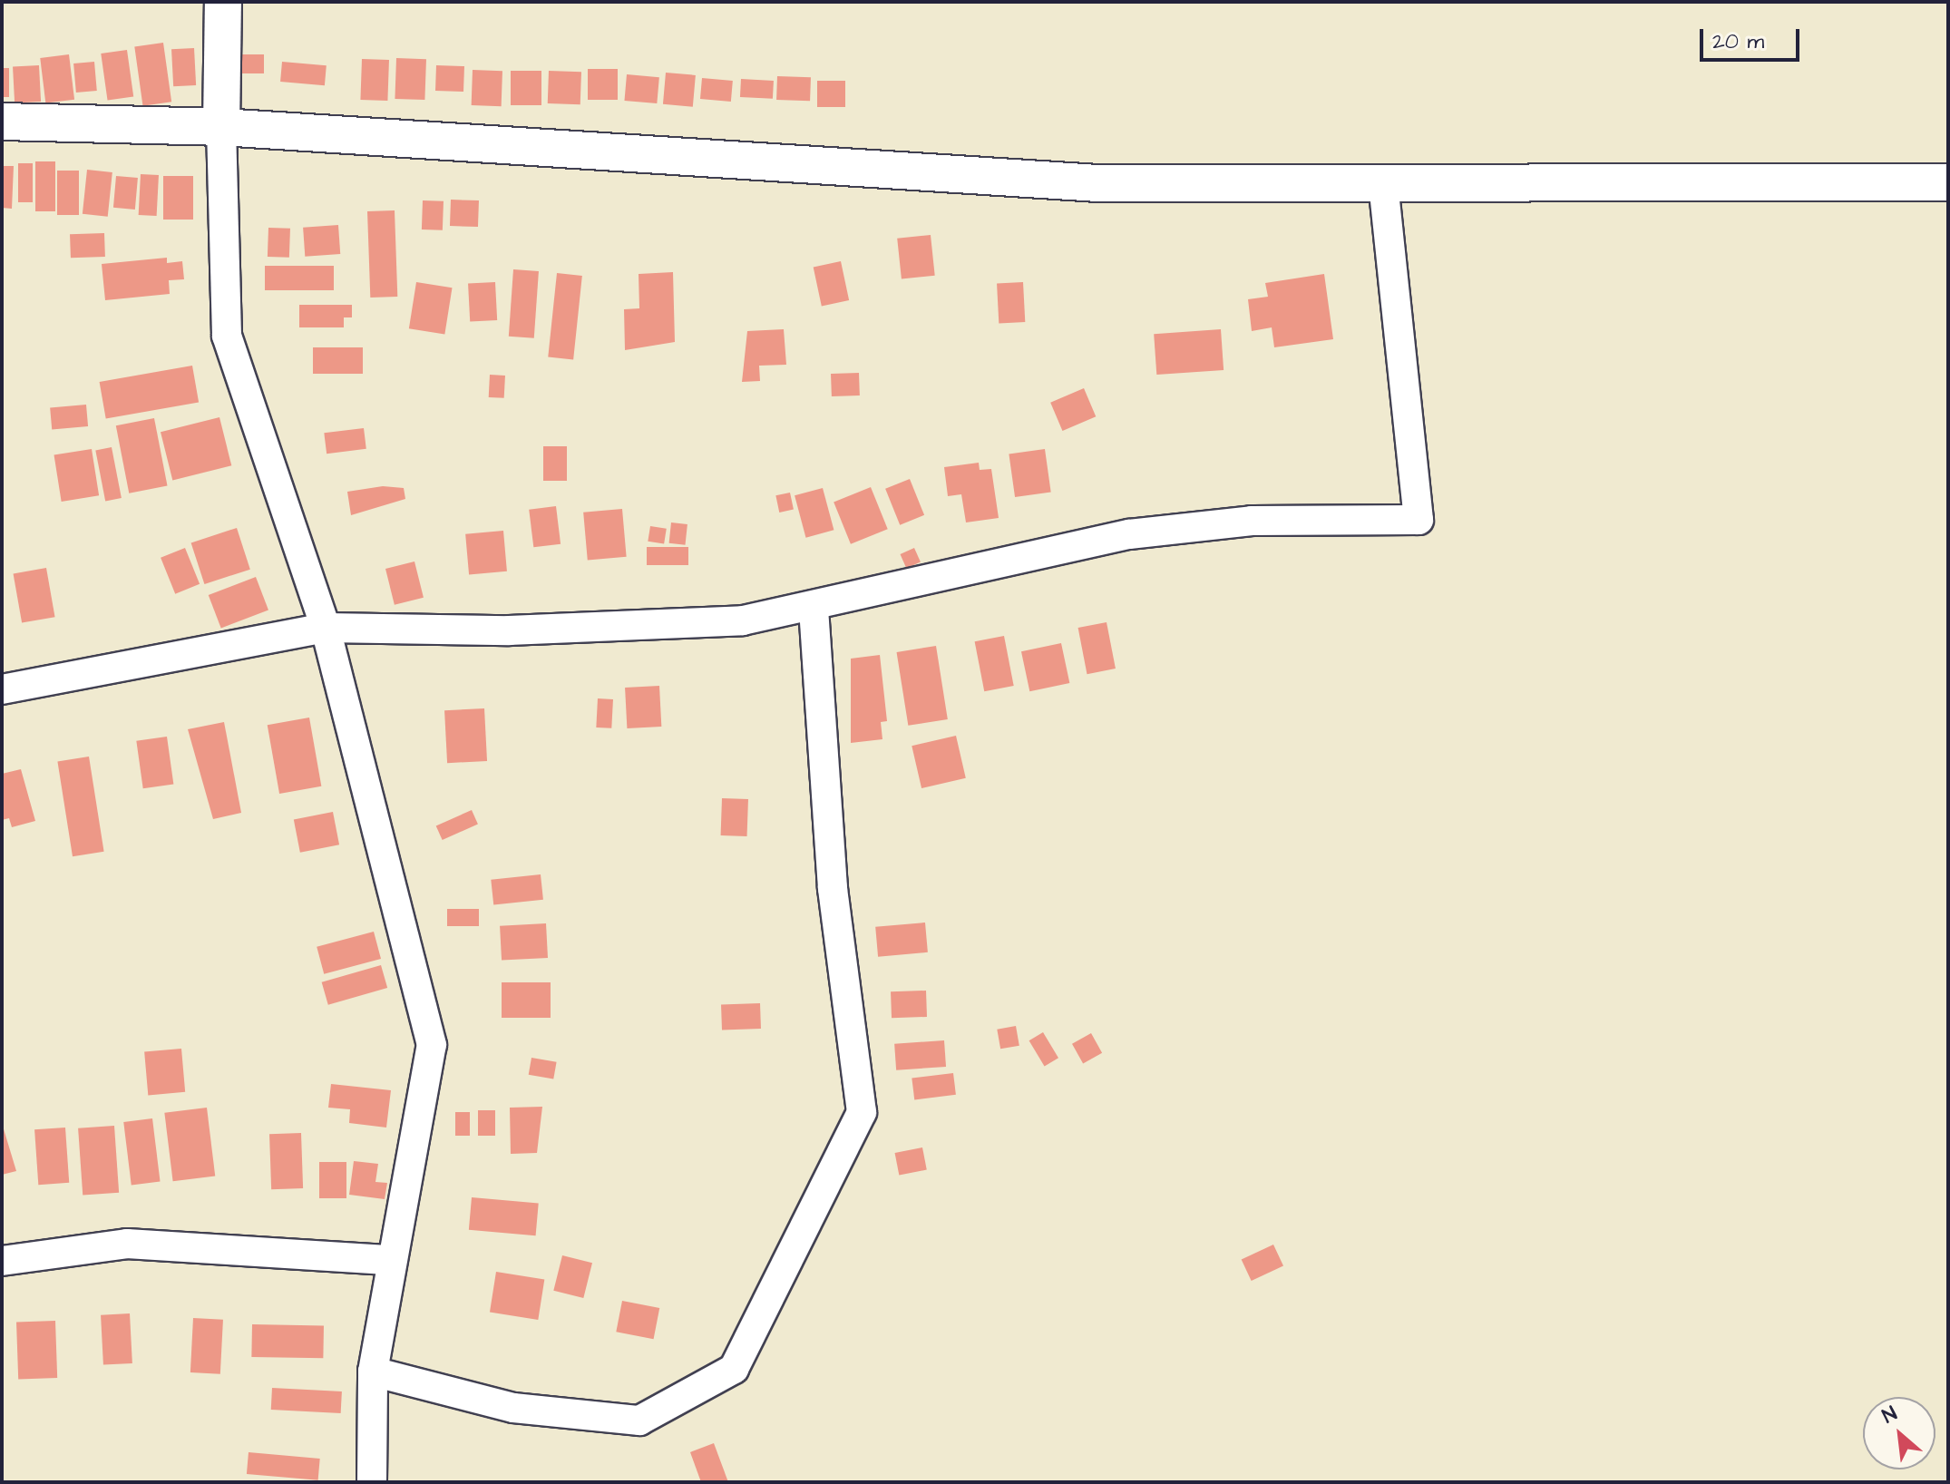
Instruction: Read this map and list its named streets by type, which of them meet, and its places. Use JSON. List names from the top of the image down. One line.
{"scale_bar":"20 m","north":"top left"}
